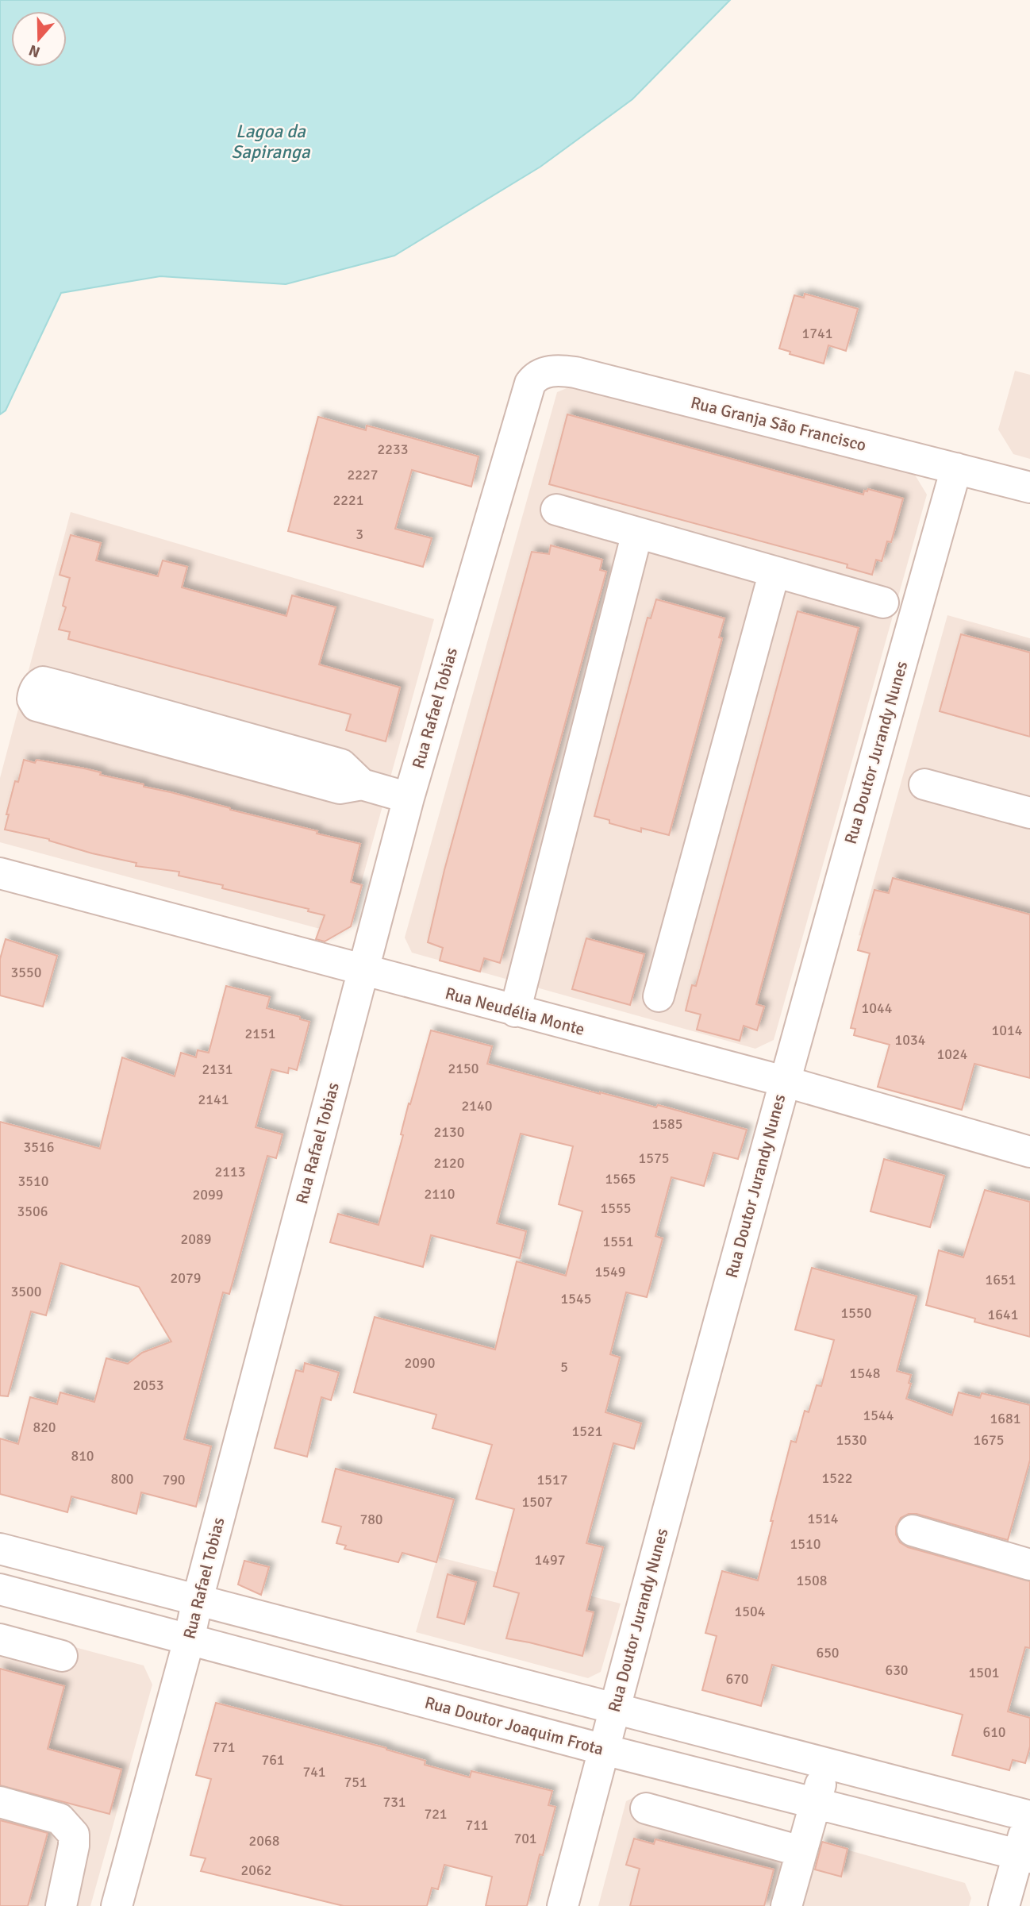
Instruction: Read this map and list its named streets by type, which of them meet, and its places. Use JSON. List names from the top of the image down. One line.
{"streets":{"street":["Rua Granja São Francisco","Rua Rafael Tobias","Rua Doutor Jurandy Nunes","Rua Neudélia Monte","Rua Doutor Joaquim Frota"]},"crossings":[["Rua Granja São Francisco","Rua Rafael Tobias"],["Rua Granja São Francisco","Rua Doutor Jurandy Nunes"],["Rua Rafael Tobias","Rua Neudélia Monte"],["Rua Rafael Tobias","Rua Doutor Joaquim Frota"],["Rua Doutor Jurandy Nunes","Rua Neudélia Monte"],["Rua Doutor Jurandy Nunes","Rua Doutor Joaquim Frota"]],"water":["Lagoa da Sapiranga"],"house_numbers":["1741","2233","2227","2221","3","3550","1044","1014","2151","1034","1024","2150","2131","2141","2140","1585","2130","3516","1575","2120","2113","1565","3510","2110","2099","1555","3506","2089","1551","1549","2079","1651","3500","1545","1550","1641","2090","5","1548","2053","1544","1681","820","1521","1530","1675","810","1522","800","790","1517","1507","1514","780","1510","1497","1508","1504","650","630","1501","670","610","771","761","741","751","731","721","711","701","2068","2062"],"north":"bottom"}
